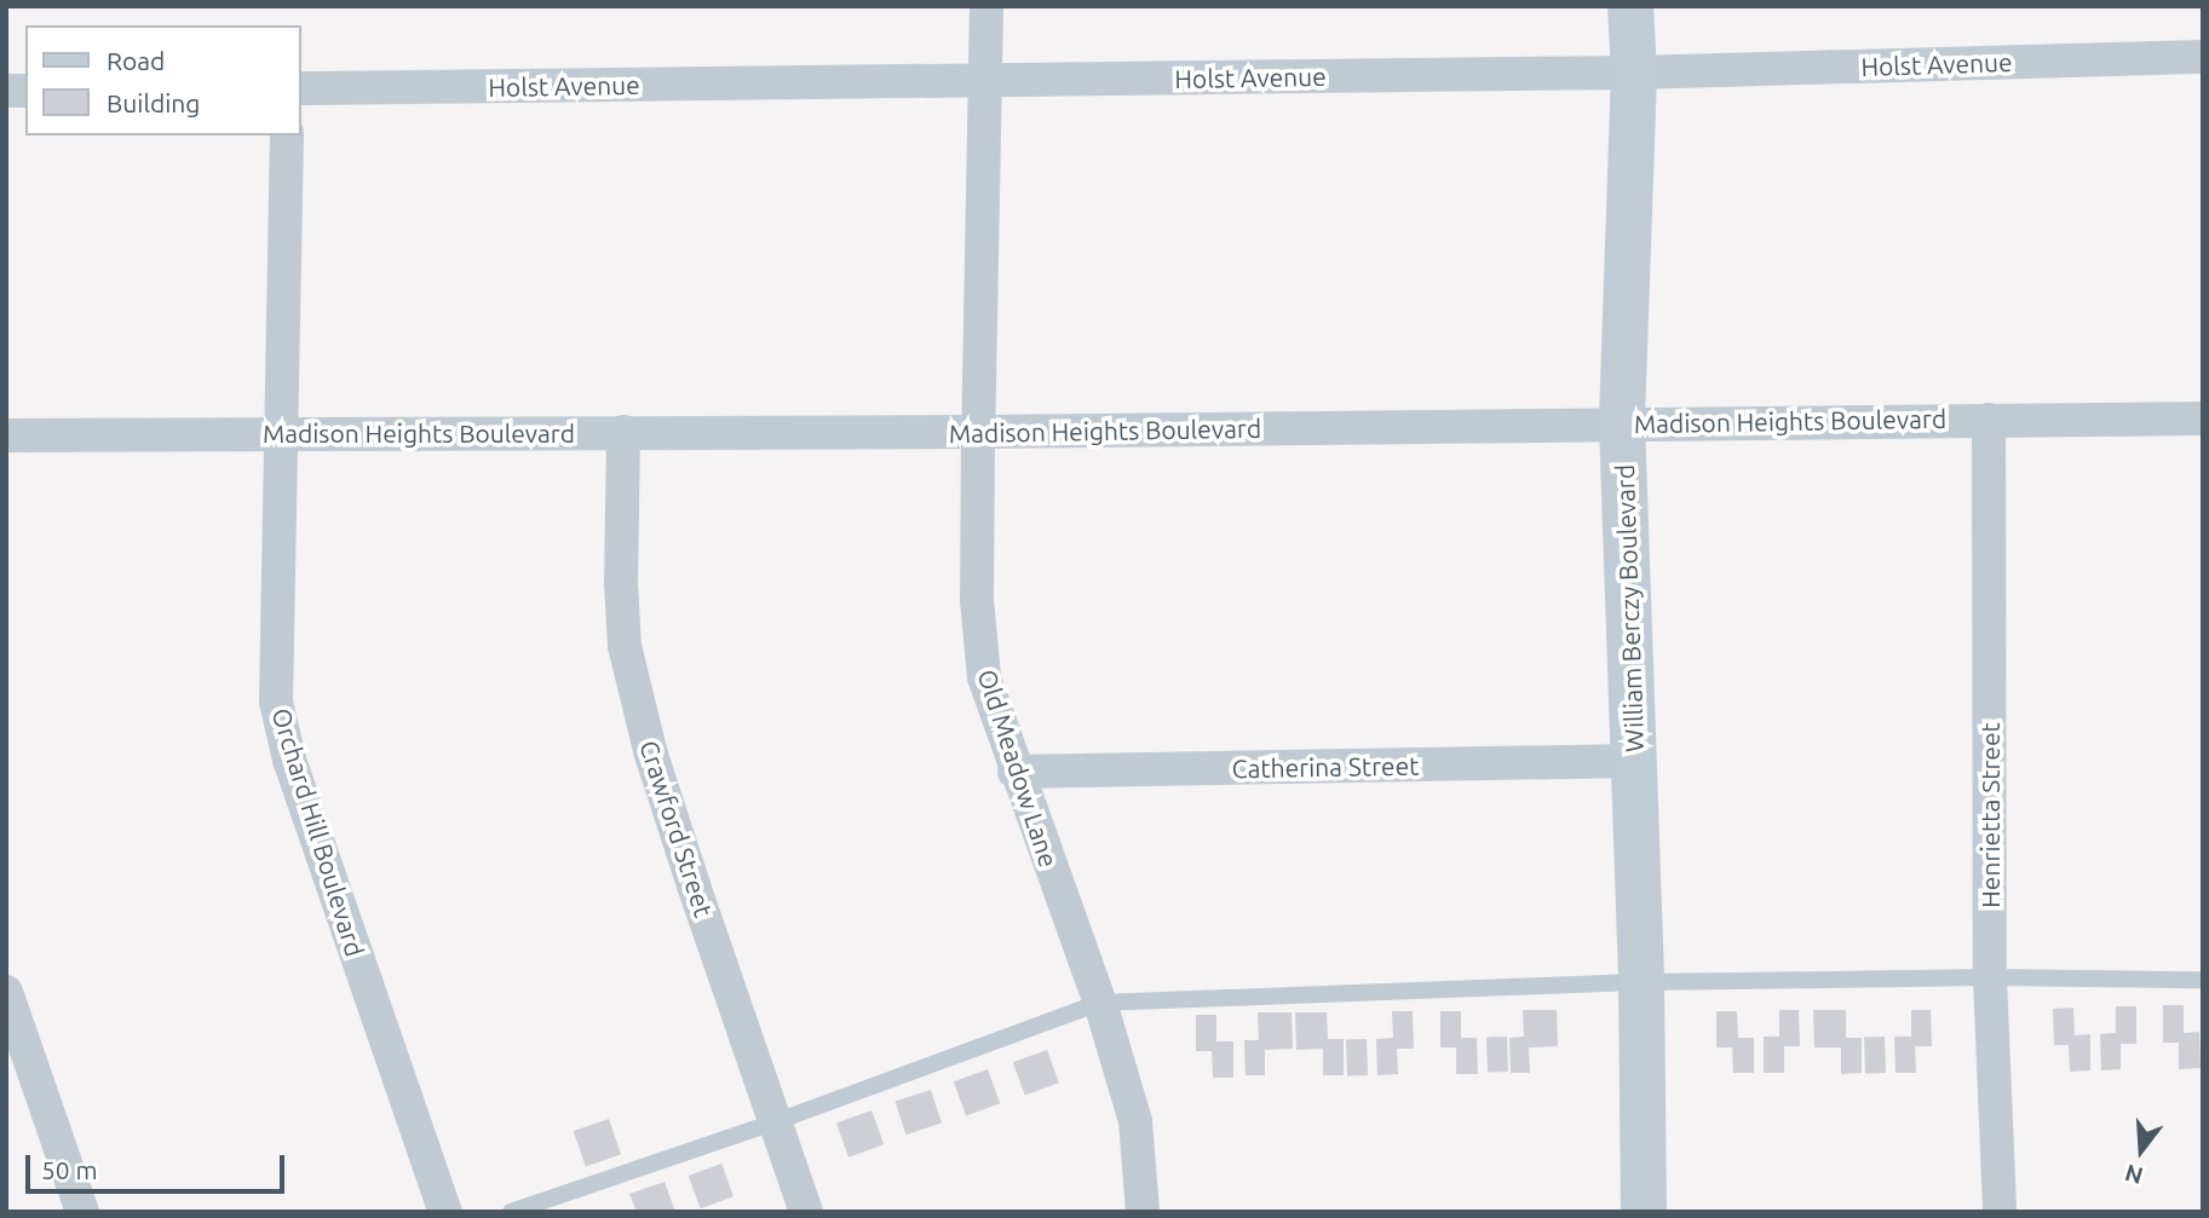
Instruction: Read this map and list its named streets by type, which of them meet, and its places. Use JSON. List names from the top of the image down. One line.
{"streets":{"street":["Holst Avenue","Madison Heights Boulevard","William Berczy Boulevard","Catherina Street","Old Meadow Lane","Henrietta Street","Crawford Street","Orchard Hill Boulevard"]},"crossings":[["Holst Avenue","William Berczy Boulevard"],["Holst Avenue","Old Meadow Lane"],["Madison Heights Boulevard","William Berczy Boulevard"],["Madison Heights Boulevard","Old Meadow Lane"],["Madison Heights Boulevard","Henrietta Street"],["Madison Heights Boulevard","Crawford Street"],["Madison Heights Boulevard","Orchard Hill Boulevard"],["William Berczy Boulevard","Catherina Street"],["Catherina Street","Old Meadow Lane"]],"legend":["Road","Building"],"scale_bar":"50 m","north":"bottom"}
